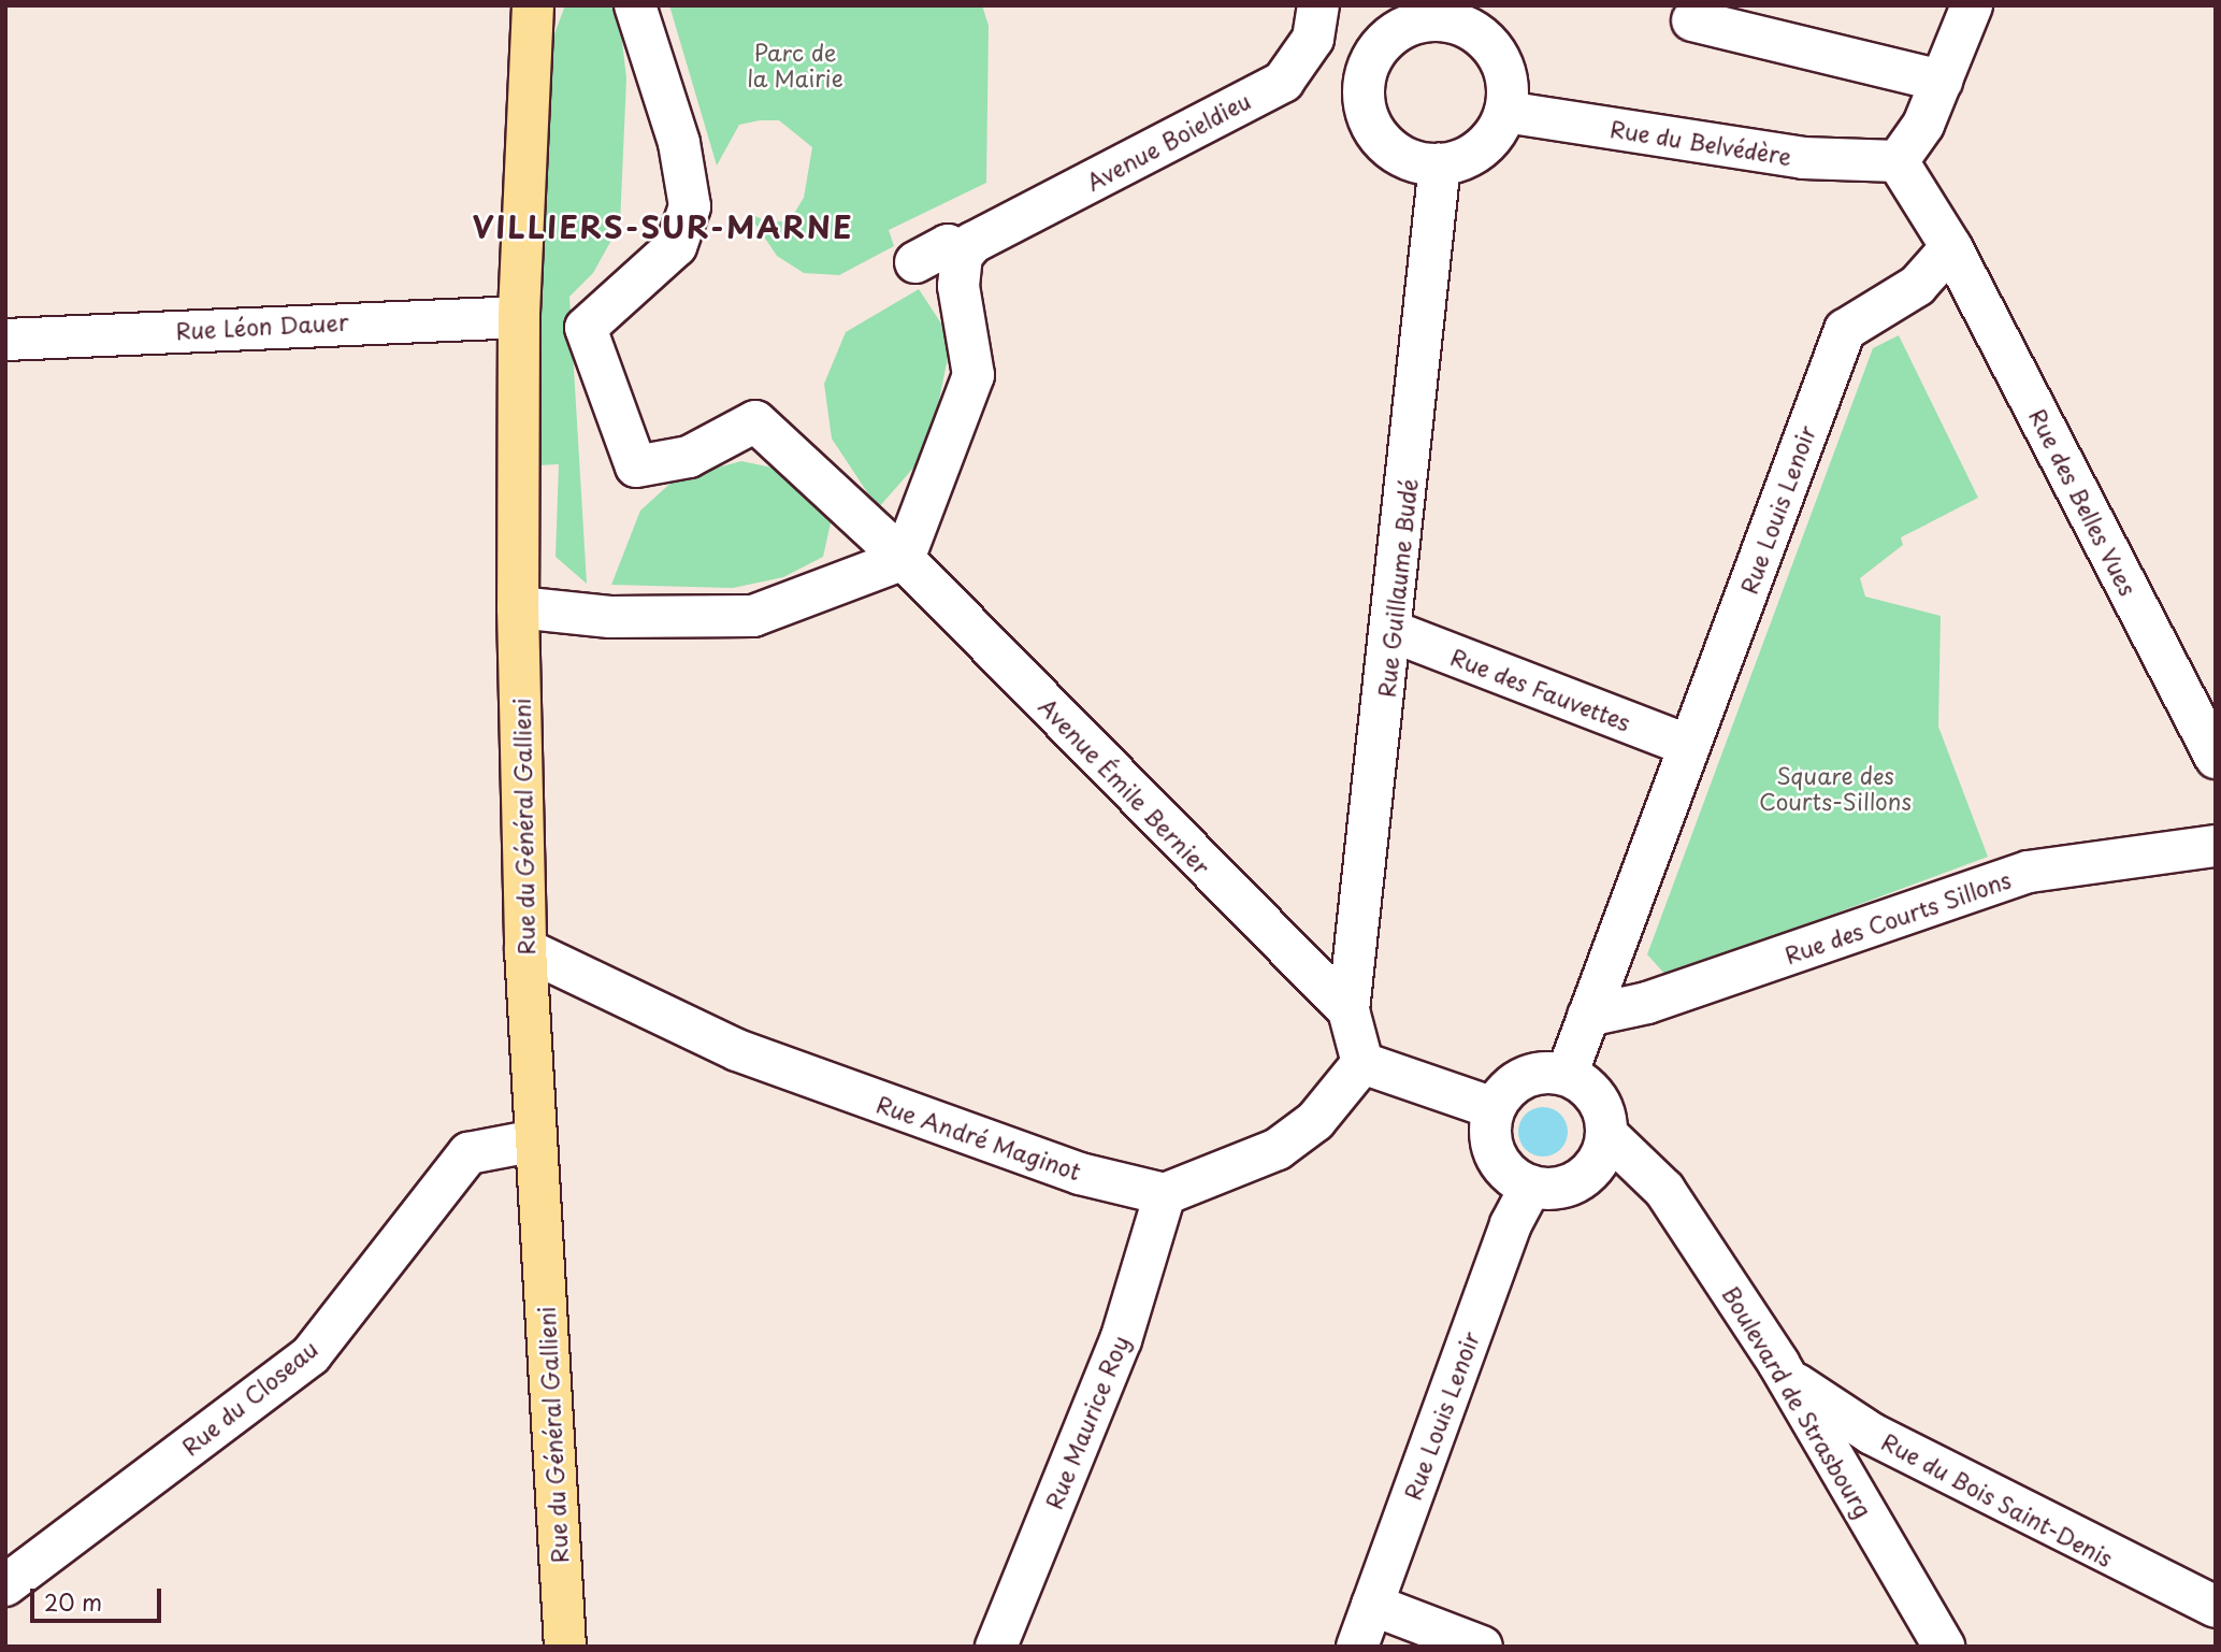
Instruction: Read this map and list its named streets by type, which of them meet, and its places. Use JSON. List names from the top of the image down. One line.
{"streets":{"main road":["Rue du Général Gallieni"],"street":["Avenue Boieldieu","Rue du Belvédère","Rue Léon Dauer","Rue des Belles Vues","Rue Louis Lenoir","Rue Guillaume Budé","Rue des Fauvettes","Avenue Émile Bernier","Rue des Courts Sillons","Rue André Maginot","Rue du Closeau","Boulevard de Strasbourg","Rue Maurice Roy","Rue du Bois Saint-Denis"]},"crossings":[["Rue du Belvédère","Rue Guillaume Budé"],["Rue Léon Dauer","Rue du Général Gallieni"],["Rue des Belles Vues","Rue Louis Lenoir"],["Rue Louis Lenoir","Rue des Fauvettes"],["Rue Louis Lenoir","Rue des Courts Sillons"],["Rue Louis Lenoir","Boulevard de Strasbourg"],["Rue Guillaume Budé","Rue des Fauvettes"],["Rue Guillaume Budé","Avenue Émile Bernier"],["Rue du Général Gallieni","Rue André Maginot"],["Rue du Général Gallieni","Rue du Closeau"],["Rue André Maginot","Rue Maurice Roy"],["Boulevard de Strasbourg","Rue du Bois Saint-Denis"]],"districts":["VILLIERS-SUR-MARNE"],"parks":["Parc de la Mairie","Square des Courts-Sillons"],"scale_bar":"20 m"}
